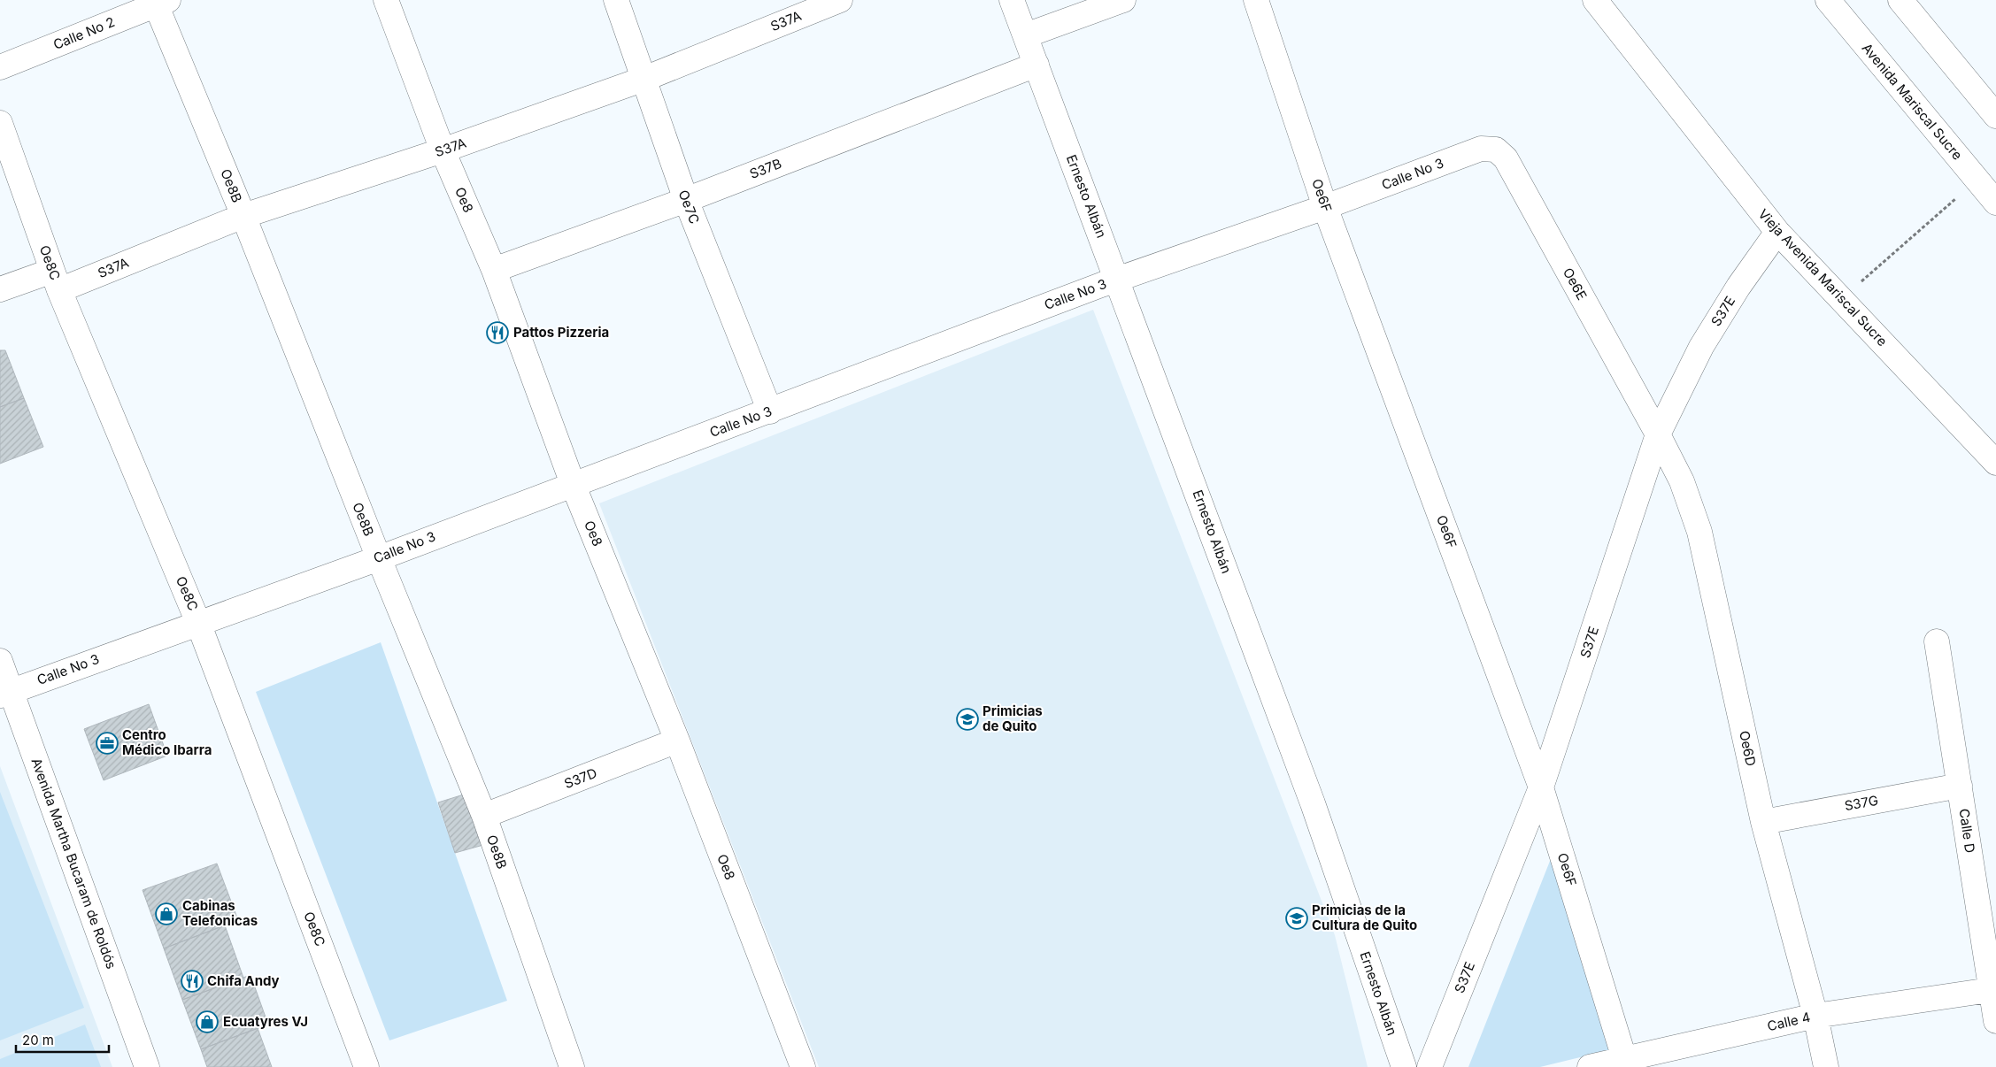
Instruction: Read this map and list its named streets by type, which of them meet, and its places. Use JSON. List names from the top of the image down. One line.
{"streets":{"street":["S37A","Calle No 2","Avenida Mariscal Sucre","S37B","Calle No 3","Oe8B","Oe6F","Ernesto Albán","Oe8","Oe7C","Oe8C","Vieja Avenida Mariscal Sucre","Oe6E","S37E","Oe6D","S37D","S37G","Calle D","Avenida Martha Bucaram de Roldós","Calle 4"]},"crossings":[["S37A","Oe8B"],["S37A","Oe8"],["S37A","Oe7C"],["S37A","Oe8C"],["Calle No 2","Oe8B"],["S37B","Ernesto Albán"],["S37B","Oe8"],["S37B","Oe7C"],["Calle No 3","Oe8B"],["Calle No 3","Oe6F"],["Calle No 3","Ernesto Albán"],["Calle No 3","Oe8"],["Calle No 3","Oe7C"],["Calle No 3","Oe8C"],["Calle No 3","Oe6E"],["Calle No 3","Avenida Martha Bucaram de Roldós"],["Oe8B","S37D"],["Oe6F","S37E"],["Oe6F","Calle 4"],["Oe8","S37D"],["Vieja Avenida Mariscal Sucre","S37E"],["Oe6E","S37E"],["Oe6E","Oe6D"],["S37E","Oe6D"],["Oe6D","S37G"],["Oe6D","Calle 4"],["S37G","Calle D"],["Calle D","Calle 4"]],"places":{"restaurant":["Pattos Pizzeria","Chifa Andy"],"school or university":["Primicias de Quito","Primicias de la Cultura de Quito"],"office":["Centro Médico Ibarra"],"shop":["Cabinas Telefonicas","Ecuatyres VJ"]},"scale_bar":"20 m"}
